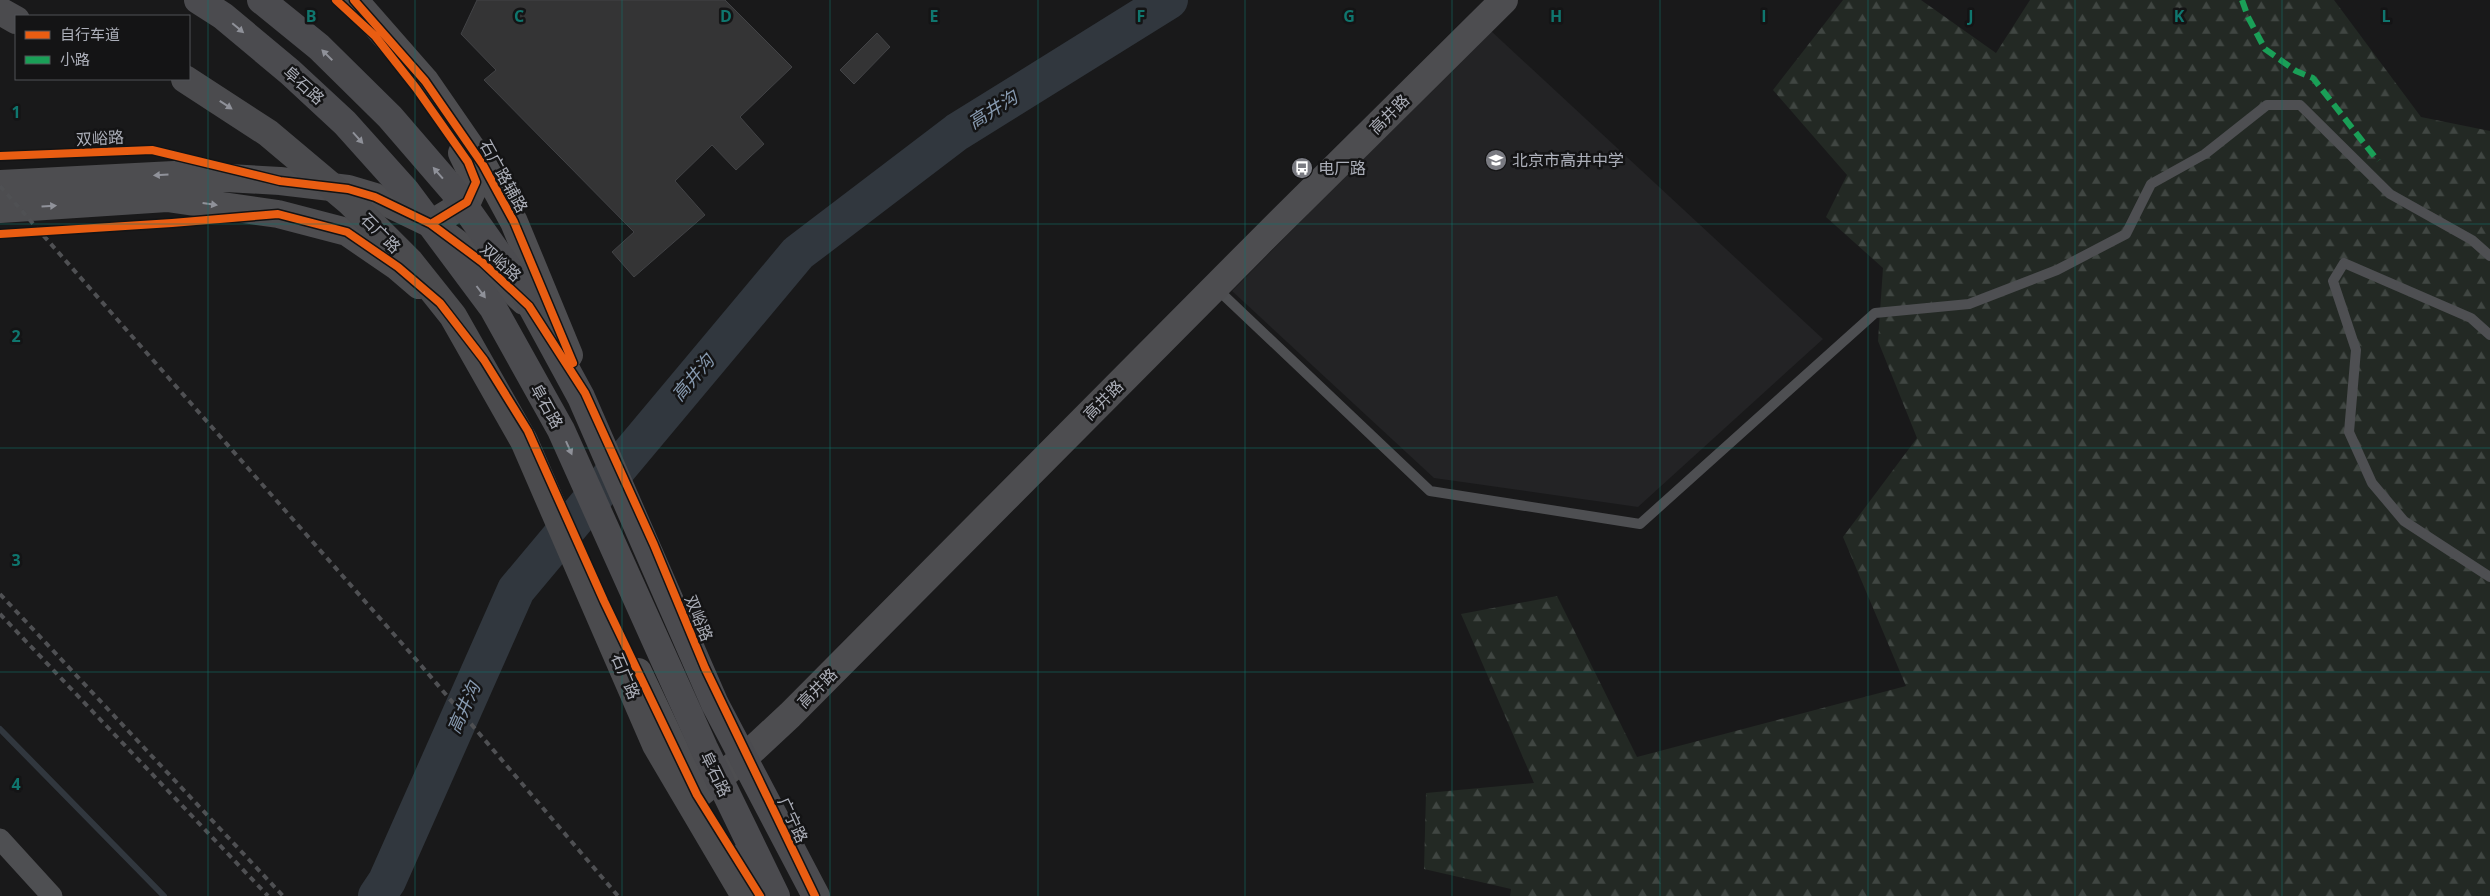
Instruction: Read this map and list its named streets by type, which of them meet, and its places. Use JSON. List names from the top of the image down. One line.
{"streets":{"highway":["阜石路"],"main road":["石广路"],"street":["高井路","双峪路","石广路辅路","广宁路"]},"crossings":[["阜石路","广宁路"],["高井路","双峪路"],["高井路","广宁路"],["双峪路","石广路辅路"],["双峪路","广宁路"]],"one_way":["双峪路","石广路"],"water":["高井沟"],"places":{"school or university":["北京市高井中学"],"bus stop":["电厂路"]},"legend":["自行车道","小路"],"grid":{"columns":["B","C","D","E","F","G","H","I","J","K","L"],"rows":["1","2","3","4"]}}
